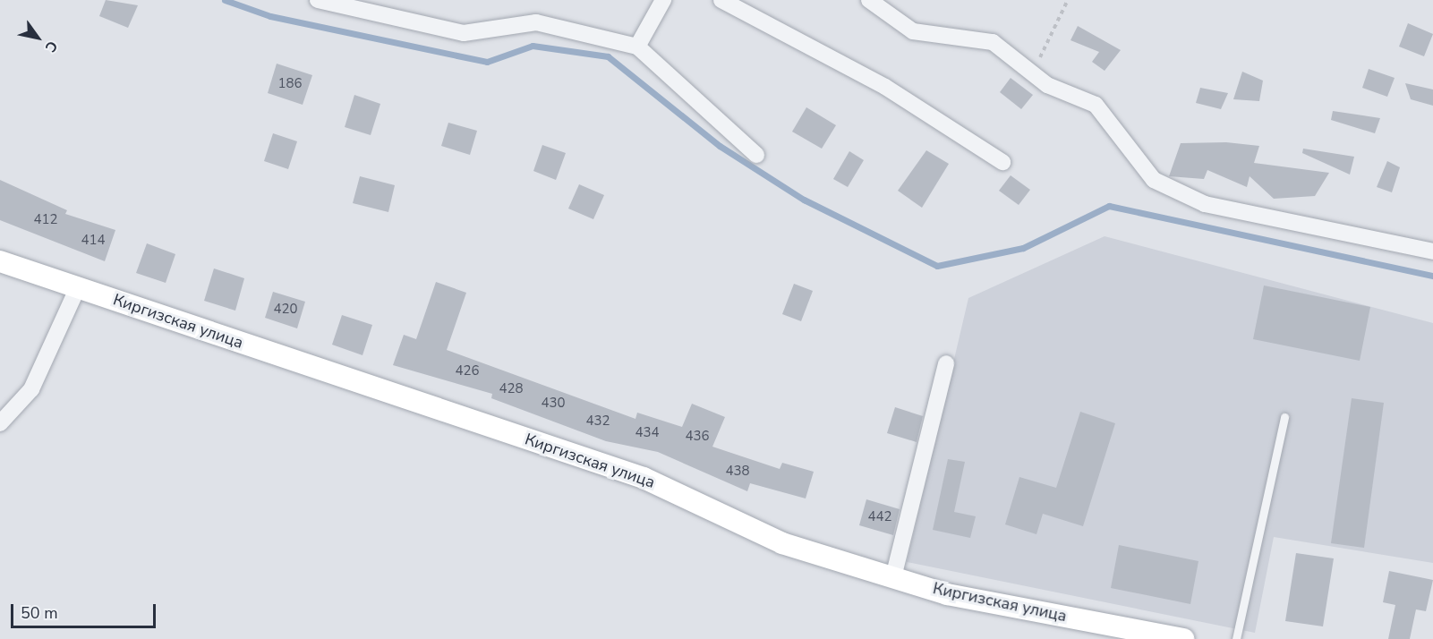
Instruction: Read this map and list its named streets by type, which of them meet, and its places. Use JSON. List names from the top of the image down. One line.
{"streets":{"main road":["Киргизская улица"]},"house_numbers":["186","412","414","420","426","428","430","432","434","436","438","442"],"scale_bar":"50 m","north":"bottom right"}
